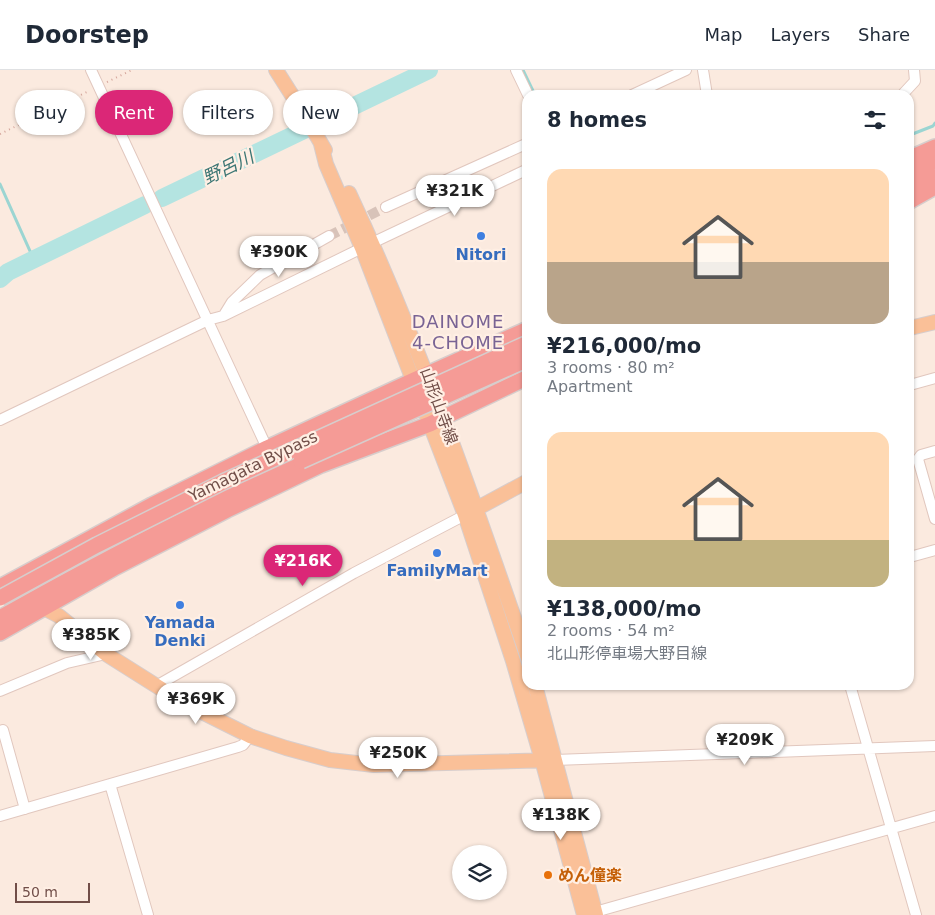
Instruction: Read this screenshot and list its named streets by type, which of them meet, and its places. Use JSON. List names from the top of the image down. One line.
{"streets":{"highway":["Yamagata Bypass"],"main road":["山形山寺線"]},"districts":["DAINOME 4-CHOME"],"water":["野呂川"],"places":["Nitori","FamilyMart","Yamada Denki","めん僮楽"],"scale_bar":"50 m","page":{"header":"Doorstep","nav":["Map","Layers","Share"],"chip":["Buy","Rent","Filters","New"],"heading":"8 homes","list":[{"name":"¥216,000/mo","note":"3 rooms · 80 m² · Apartment"},{"name":"¥138,000/mo","note":"2 rooms · 54 m² · 北山形停車場大野目線"}],"price":["¥321K","¥390K","¥216K","¥385K","¥369K","¥209K","¥250K","¥138K"],"scale":"50 m"}}
